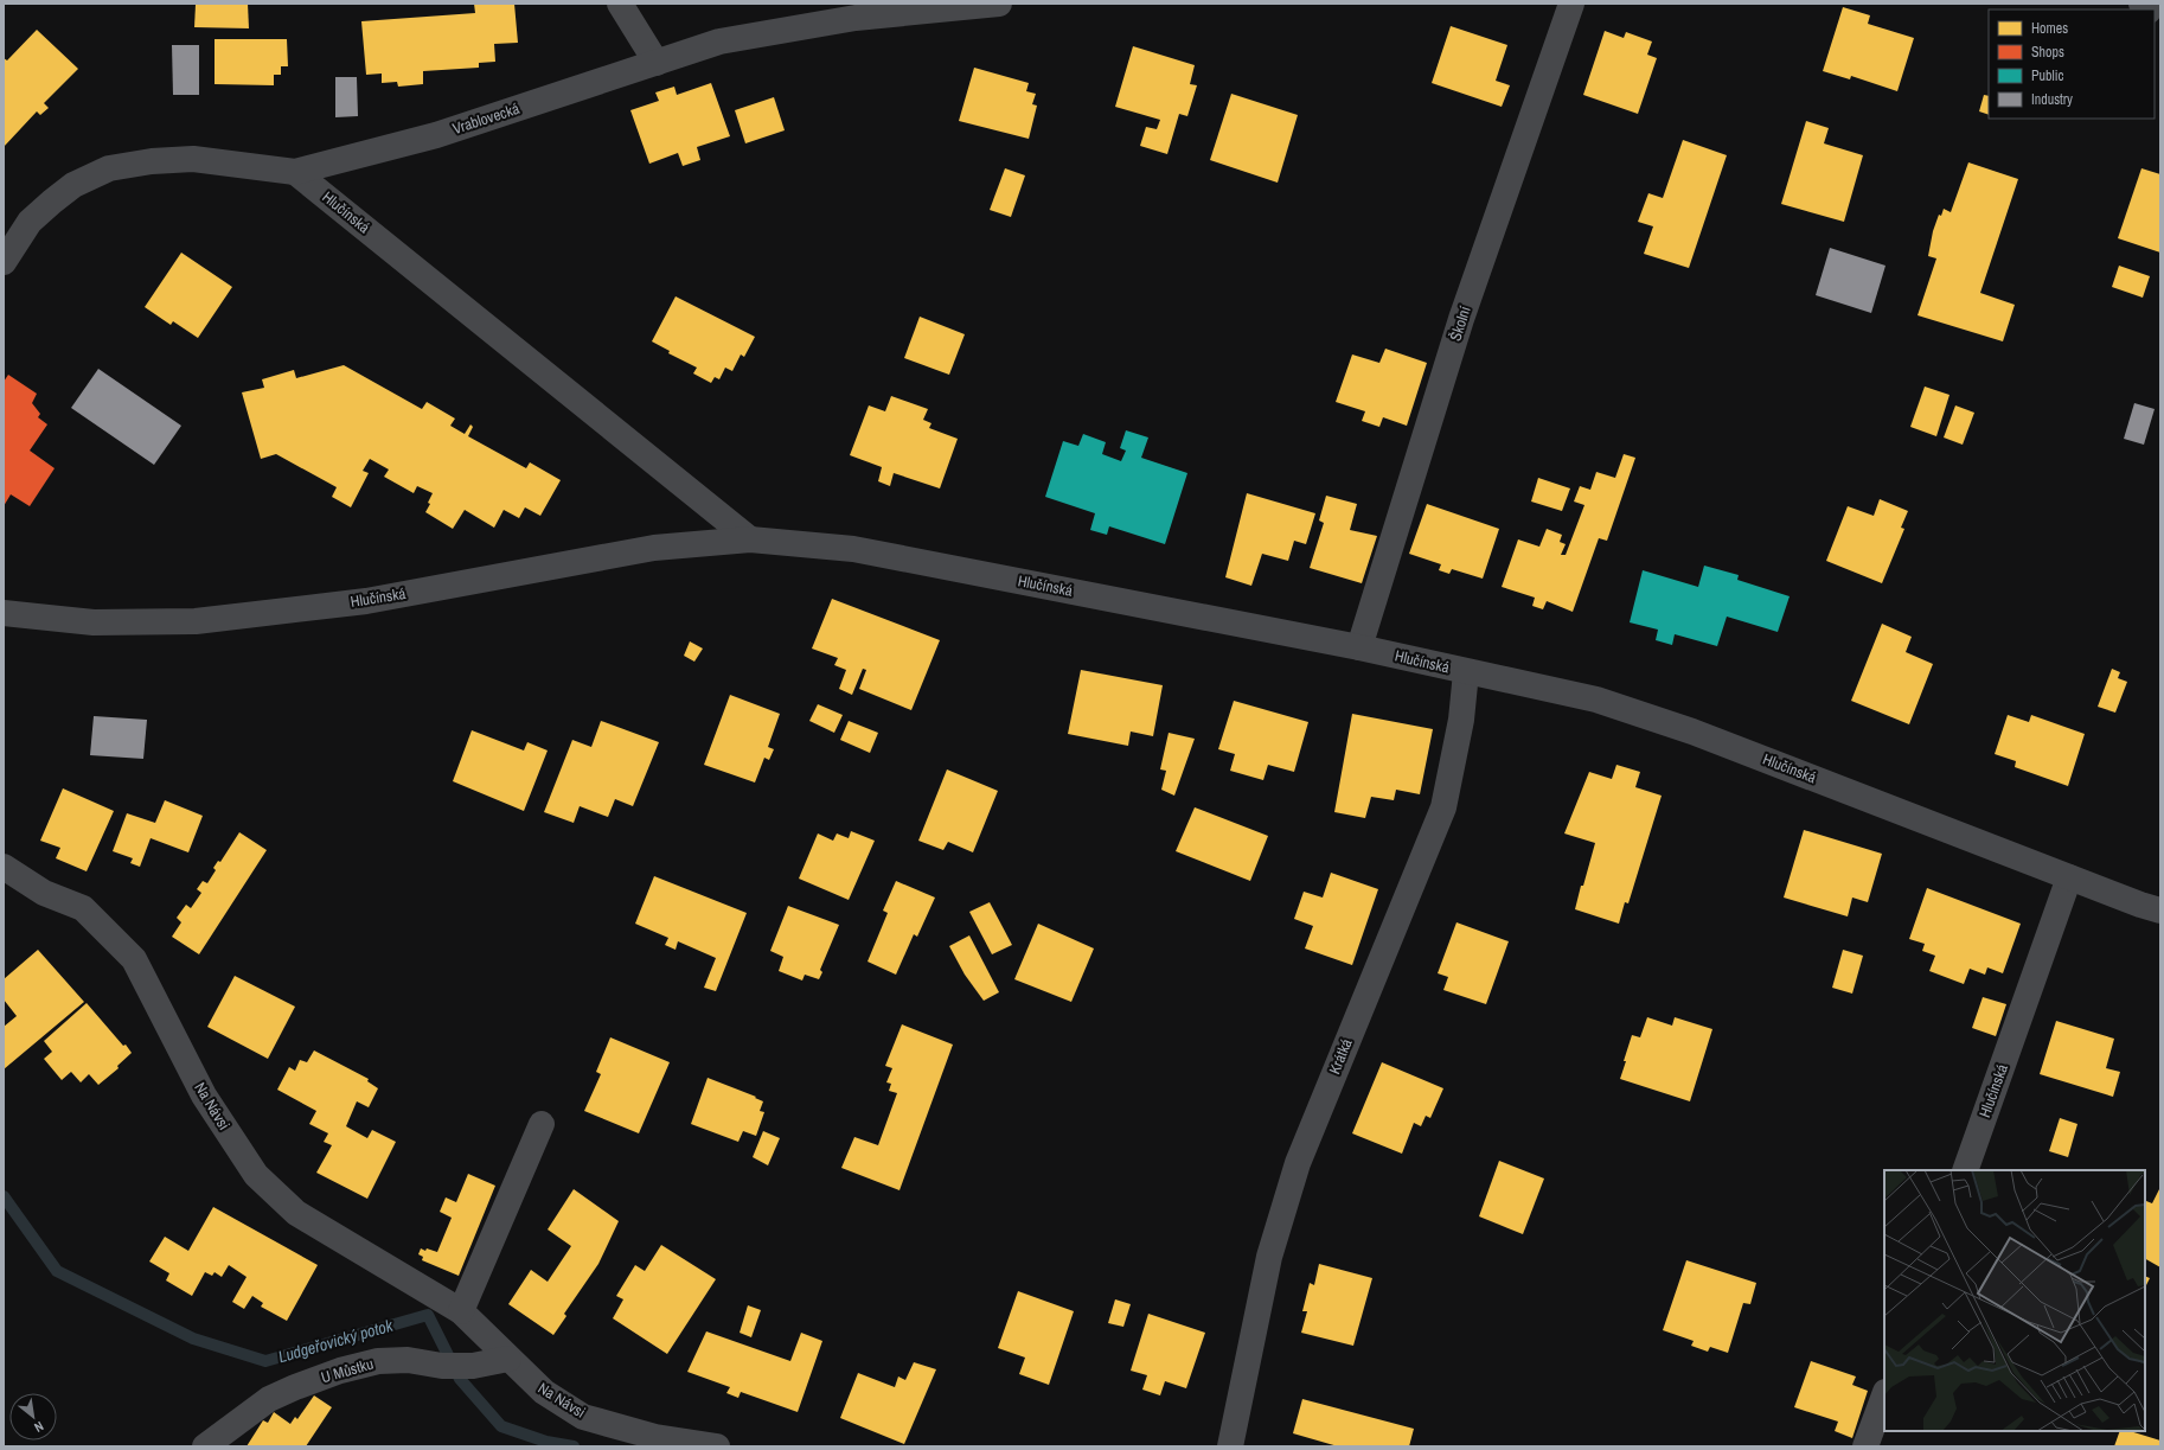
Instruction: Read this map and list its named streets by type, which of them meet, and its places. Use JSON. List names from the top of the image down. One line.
{"streets":{"street":["Vrablovecká","Hlučínská","Školní","Krátká","Na Návsi","U Můstku"]},"crossings":[["Vrablovecká","Hlučínská"],["Hlučínská","Školní"],["Hlučínská","Krátká"],["Na Návsi","U Můstku"]],"water":["Ludgeřovický potok"],"legend":["Homes","Shops","Public","Industry"],"north":"bottom right"}
